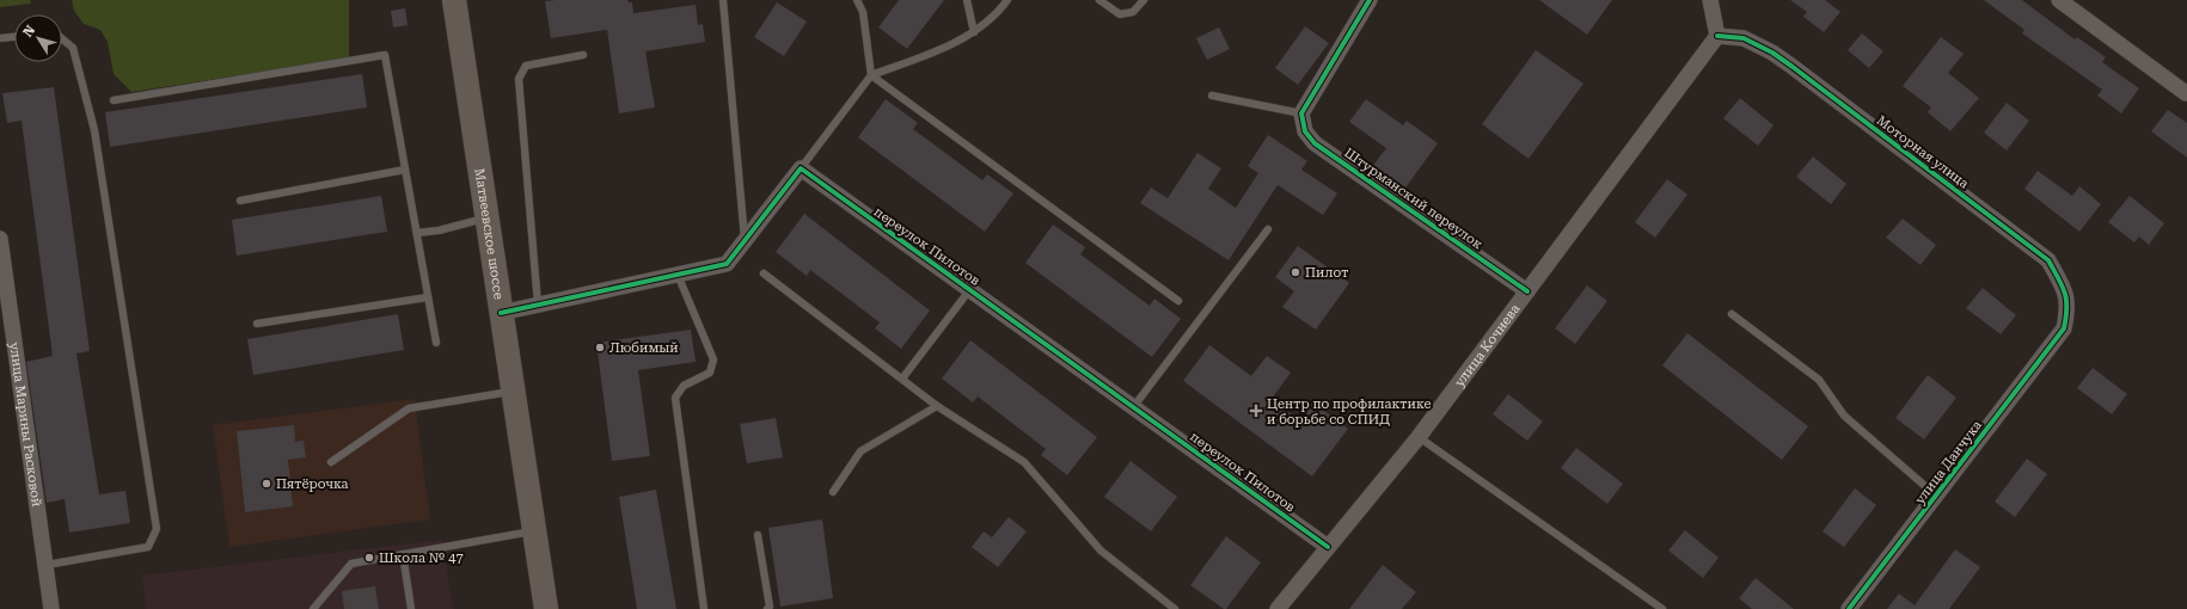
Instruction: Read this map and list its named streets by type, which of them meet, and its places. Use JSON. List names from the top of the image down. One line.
{"streets":{"main road":["Матвеевское шоссе"],"street":["Моторная улица","Штурманский переулок","переулок Пилотов","улица Кочнева","улица Марины Расковой","улица Данчука"]},"crossings":[["Моторная улица","улица Кочнева"],["Моторная улица","улица Данчука"],["Штурманский переулок","улица Кочнева"],["переулок Пилотов","улица Кочнева"]],"places":{"other":["Пилот","Любимый","Пятёрочка","Школа № 47"],"health":["Центр по профилактике и борьбе со СПИД"]},"north":"top left"}
